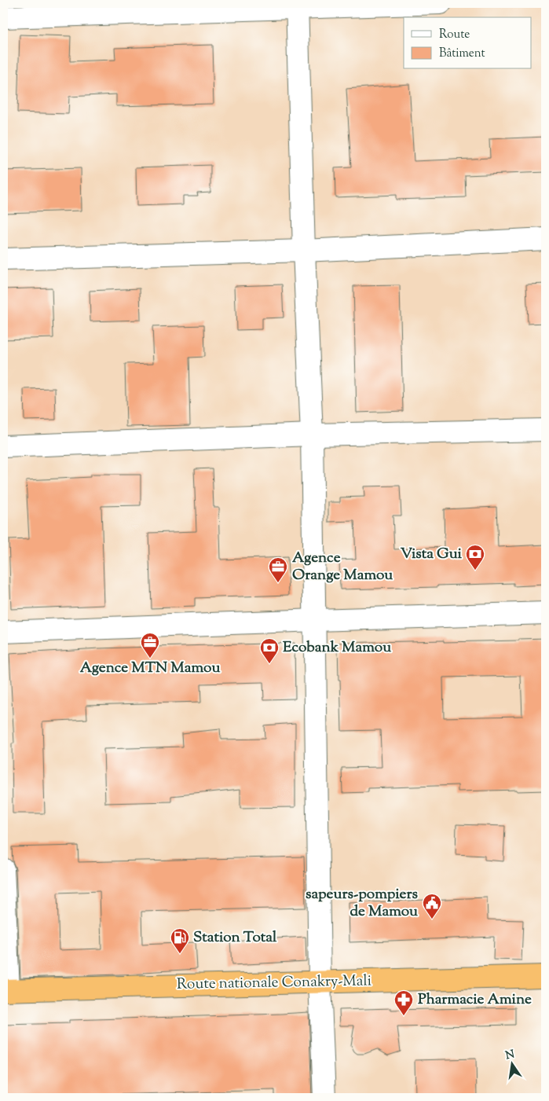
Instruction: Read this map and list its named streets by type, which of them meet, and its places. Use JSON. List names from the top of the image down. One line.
{"streets":{"highway":["Route nationale Conakry-Mali"]},"places":{"bank":["Vista Gui","Ecobank Mamou"],"office":["Agence Orange Mamou","Agence MTN Mamou"],"public building":["sapeurs-pompiers de Mamou"],"fuel station":["Station Total"],"pharmacy":["Pharmacie Amine"]},"legend":["Route","Bâtiment"],"north":"top"}
